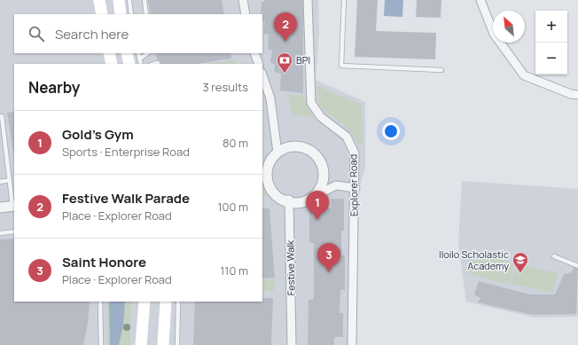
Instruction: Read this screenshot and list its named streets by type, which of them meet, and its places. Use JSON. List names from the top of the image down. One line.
{"streets":{"street":["Explorer Road","Festive Walk"]},"places":{"bank":["BPI"],"school or university":["Iloilo Scholastic Academy"]},"north":"top left","page":{"map_buttons":["+","−"],"pins":["2","1","3"],"search":"Search here","heading":["Nearby","3 results"],"list":[{"mark":"1","name":"Gold's Gym","note":"Sports · Enterprise Road","value":"80 m"},{"mark":"2","name":"Festive Walk Parade","note":"Place · Explorer Road","value":"100 m"},{"mark":"3","name":"Saint Honore","note":"Place · Explorer Road","value":"110 m"}]}}
